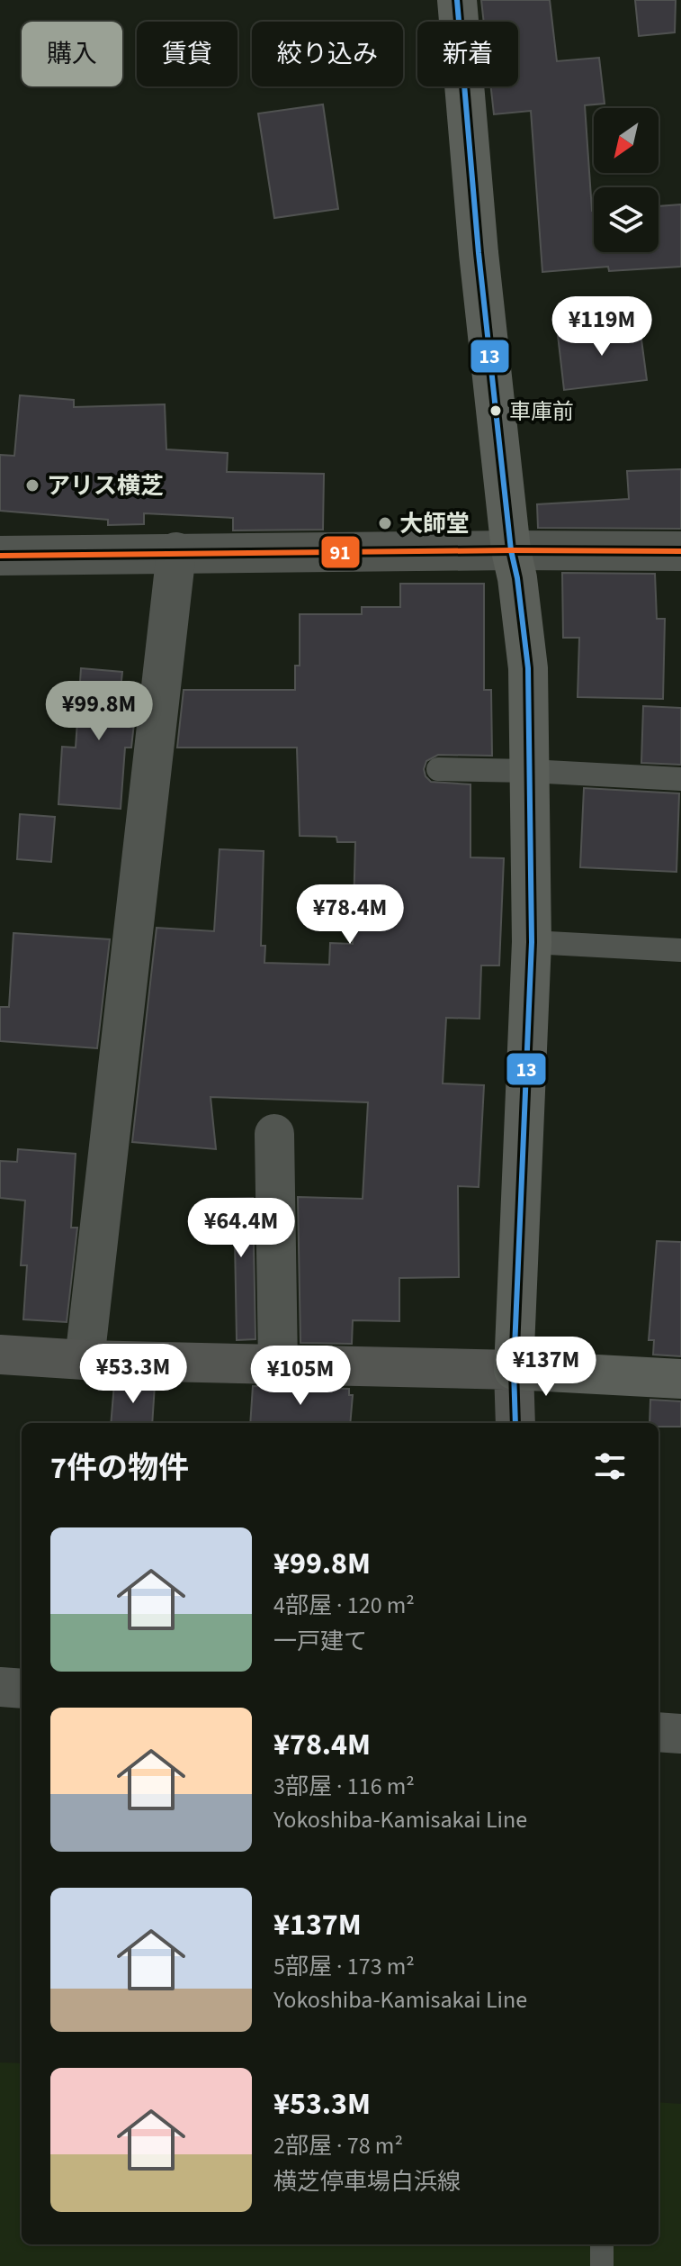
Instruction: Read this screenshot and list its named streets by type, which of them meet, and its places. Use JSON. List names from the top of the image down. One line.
{"places":["車庫前","アリス横芝","大師堂"],"lines":["transit line 13","transit line 91"],"north":"bottom left","page":{"chip":["購入","賃貸","絞り込み","新着"],"price":["¥119M","¥99.8M","¥78.4M","¥64.4M","¥137M","¥53.3M","¥105M"],"heading":"7件の物件","list":[{"name":"¥99.8M","note":"4部屋 · 120 m² · 一戸建て"},{"name":"¥78.4M","note":"3部屋 · 116 m² · Yokoshiba-Kamisakai Line"},{"name":"¥137M","note":"5部屋 · 173 m² · Yokoshiba-Kamisakai Line"},{"name":"¥53.3M","note":"2部屋 · 78 m² · 横芝停車場白浜線"}]}}
